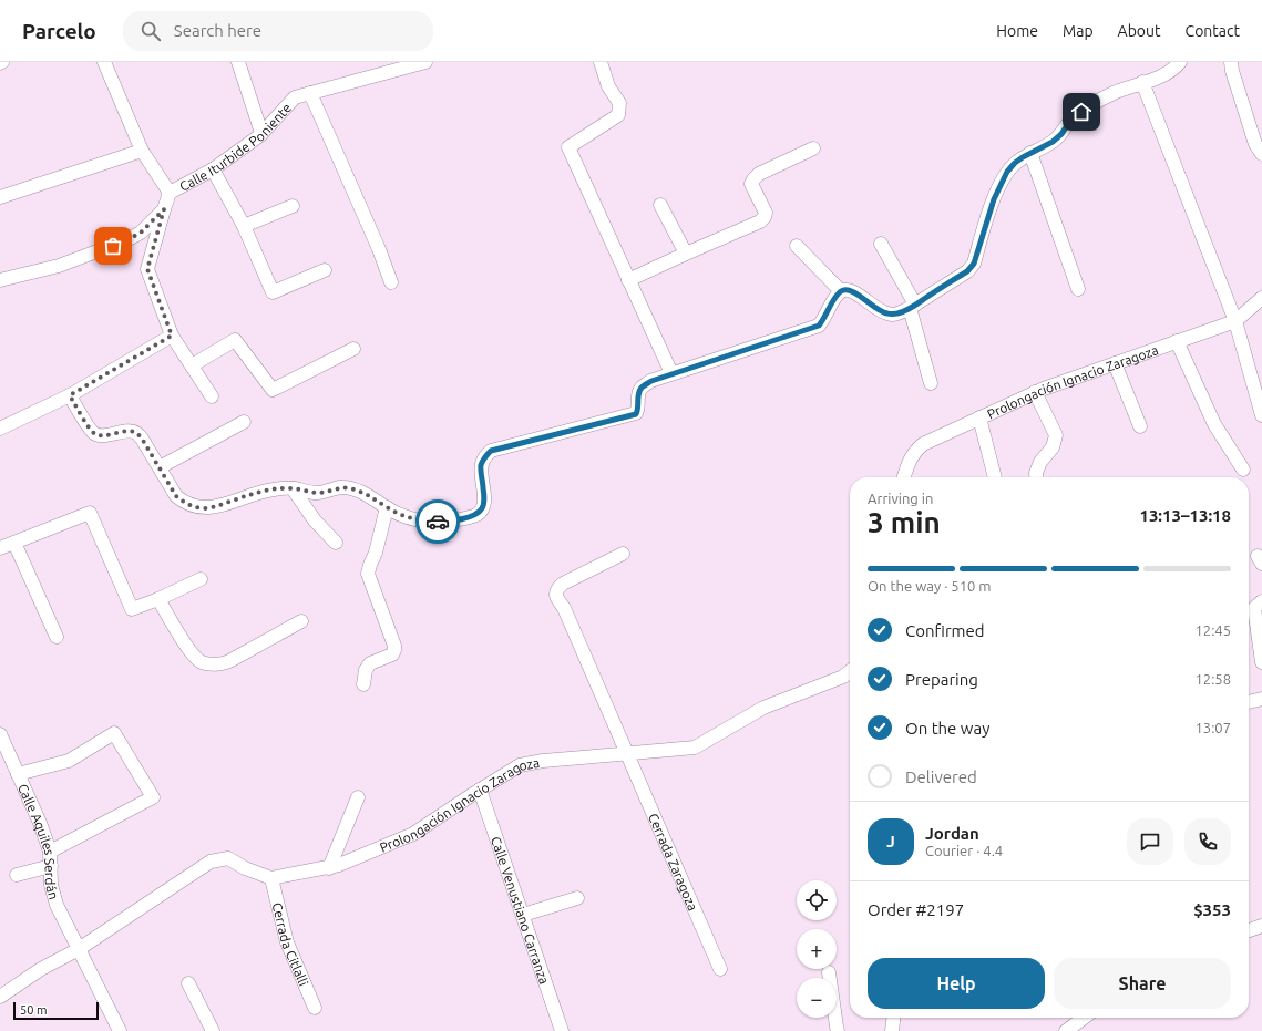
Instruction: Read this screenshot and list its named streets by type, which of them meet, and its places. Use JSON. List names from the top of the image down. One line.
{"streets":{"street":["Calle Iturbide Poniente","Prolongación Ignacio Zaragoza","Calle Aquiles Serdán","Cerrada Zaragoza","Calle Venustiano Carranza","Cerrada Citlalli"]},"crossings":[["Prolongación Ignacio Zaragoza","Cerrada Zaragoza"],["Prolongación Ignacio Zaragoza","Calle Venustiano Carranza"],["Prolongación Ignacio Zaragoza","Cerrada Citlalli"]],"scale_bar":"50 m","page":{"header":"Parcelo","search":"Search here","nav":["Home","Map","About","Contact"],"heading":["3 min","Arriving in","13:13–13:18"],"panel":["Jordan","Courier · 4.4","Order #2197","$353"],"bar":"On the way · 510 m","list":[["Confirmed","12:45"],["Preparing","12:58"],["On the way","13:07"],"Delivered"],"round":"J","map_buttons":["+","−"],"buttons":["Help","Share"],"scale":"50 m"}}
